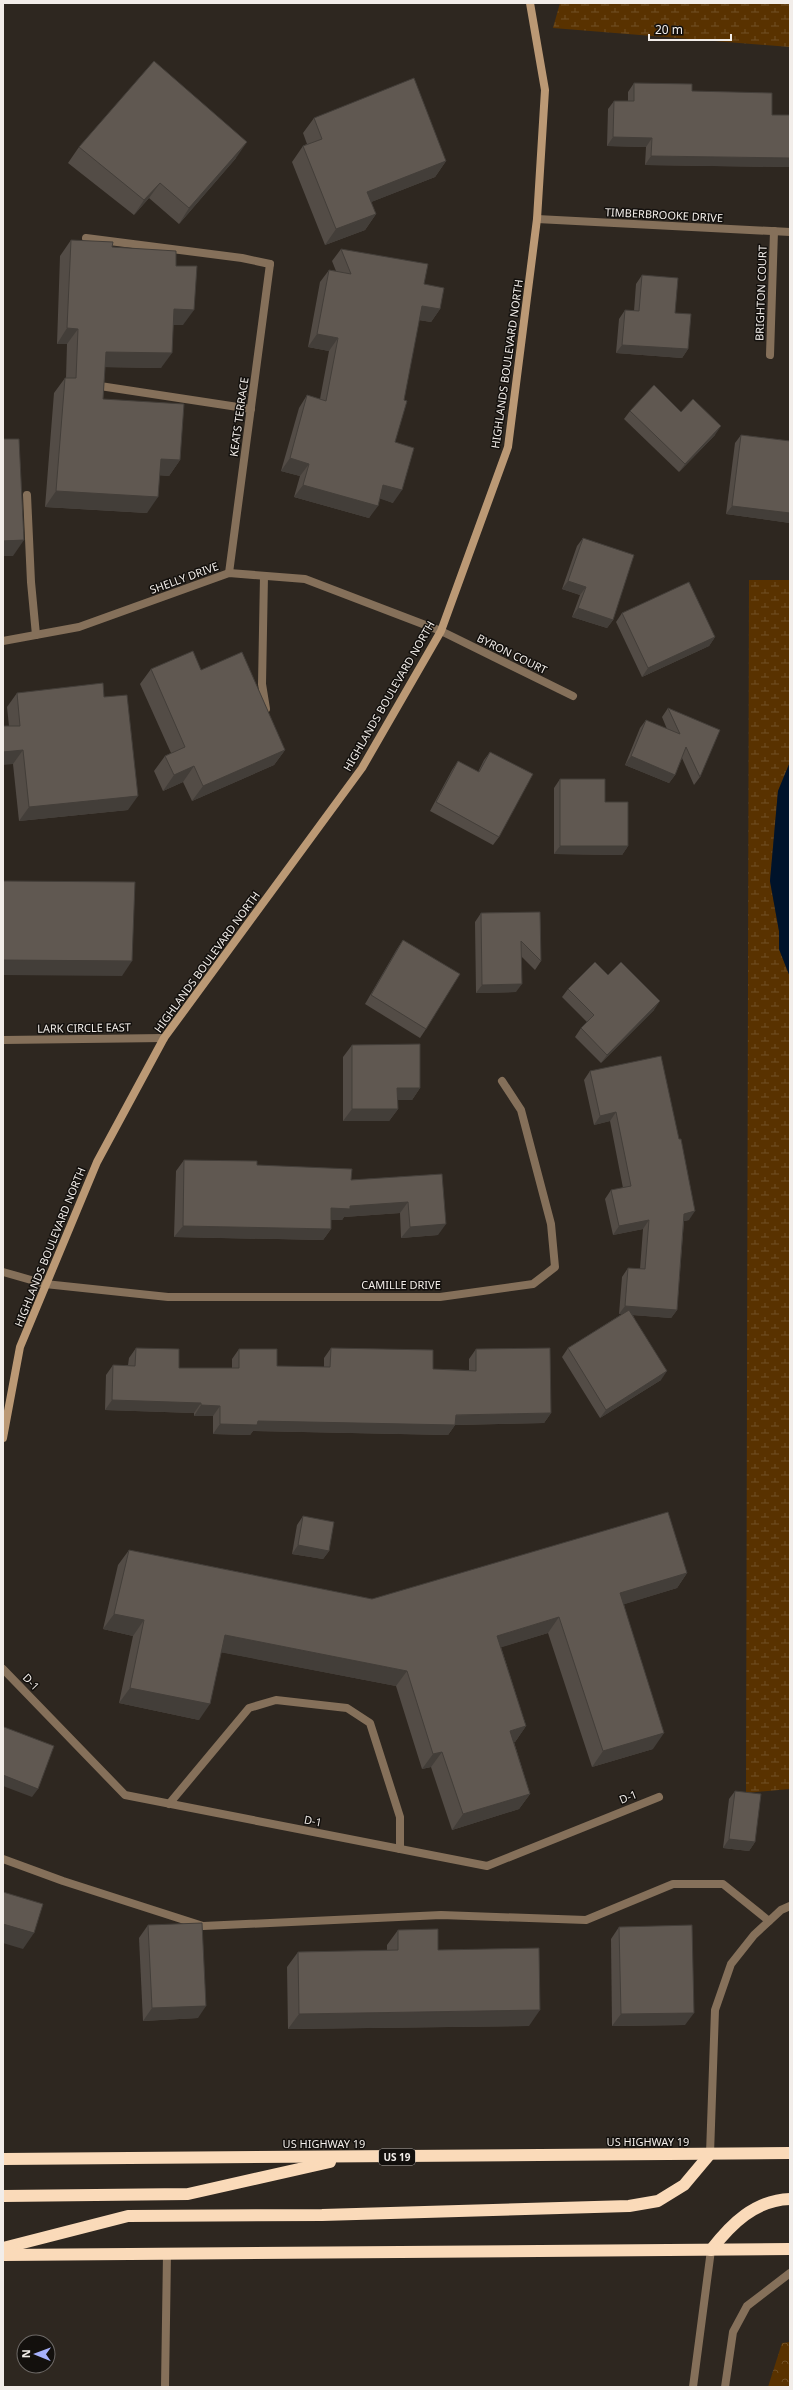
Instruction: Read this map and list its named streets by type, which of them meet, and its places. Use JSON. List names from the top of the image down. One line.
{"streets":{"highway":["US HIGHWAY 19","US 19"],"street":["TIMBERBROOKE DRIVE","BRIGHTON COURT","HIGHLANDS BOULEVARD NORTH","KEATS TERRACE","SHELLY DRIVE","BYRON COURT","LARK CIRCLE EAST","CAMILLE DRIVE","D-1"]},"crossings":[["TIMBERBROOKE DRIVE","BRIGHTON COURT"],["TIMBERBROOKE DRIVE","HIGHLANDS BOULEVARD NORTH"],["HIGHLANDS BOULEVARD NORTH","SHELLY DRIVE"],["HIGHLANDS BOULEVARD NORTH","BYRON COURT"],["HIGHLANDS BOULEVARD NORTH","LARK CIRCLE EAST"],["HIGHLANDS BOULEVARD NORTH","CAMILLE DRIVE"],["KEATS TERRACE","SHELLY DRIVE"],["SHELLY DRIVE","BYRON COURT"]],"scale_bar":"20 m","north":"left"}
